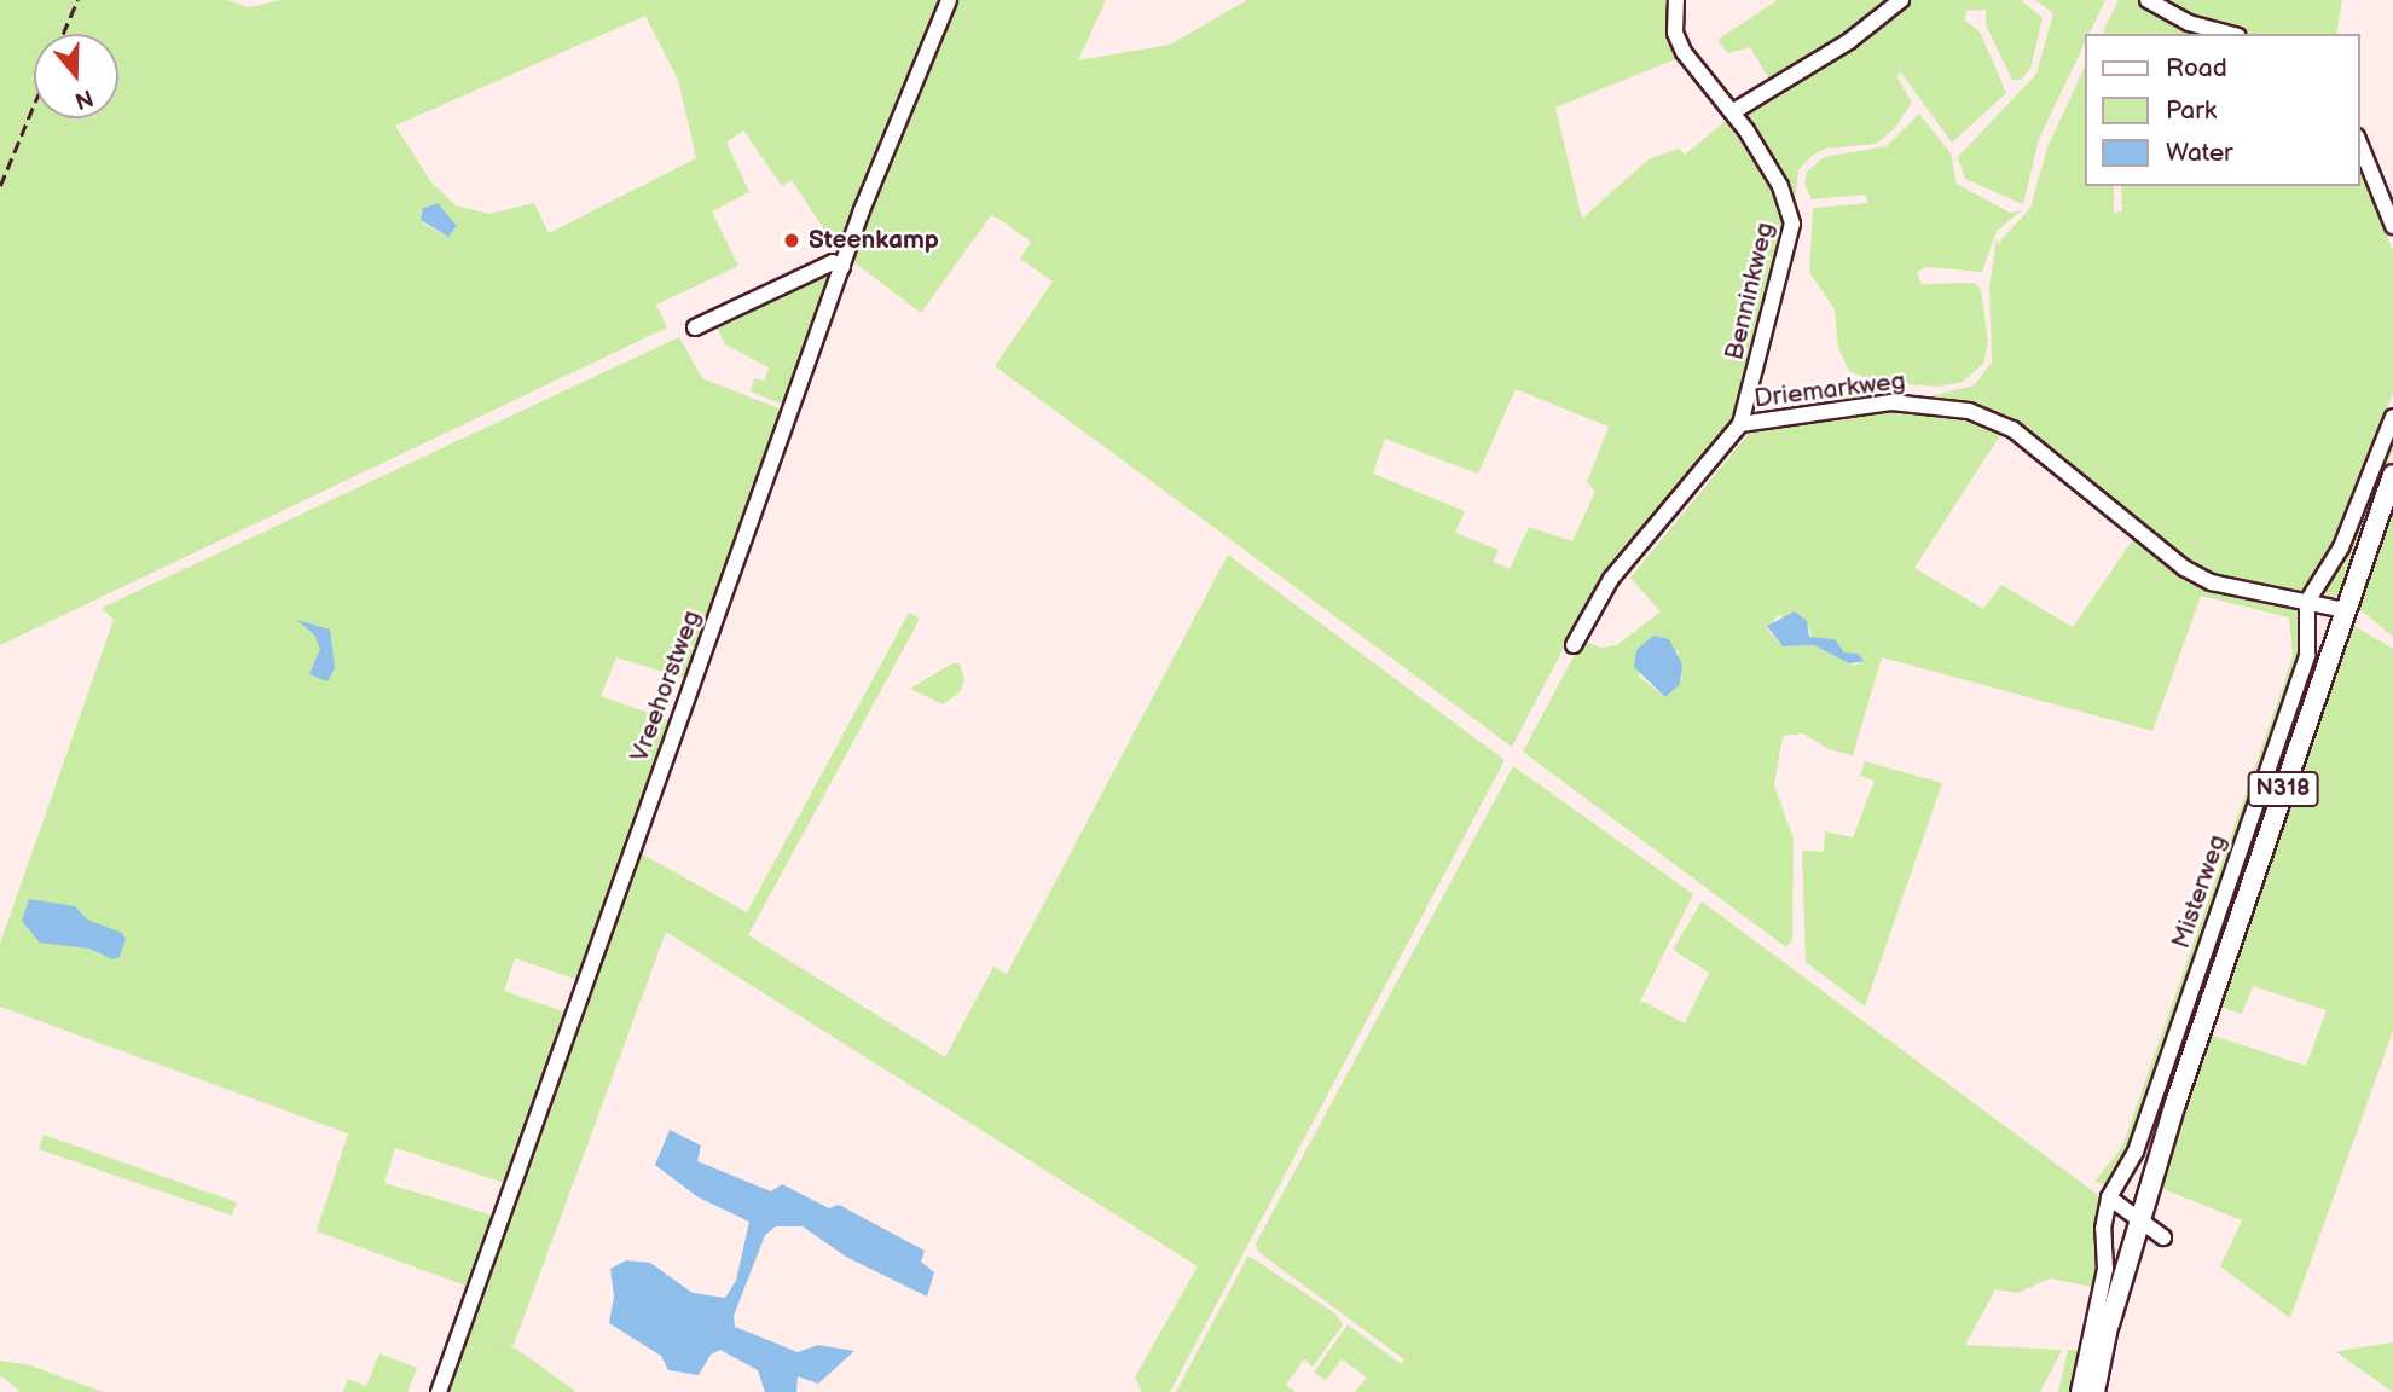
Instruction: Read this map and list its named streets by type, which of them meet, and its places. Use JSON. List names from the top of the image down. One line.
{"streets":{"main road":["N318","Misterweg"],"street":["Benninkweg","Driemarkweg","Vreehorstweg"]},"crossings":[["Benninkweg","Driemarkweg"],["Driemarkweg","Misterweg"]],"places":["Steenkamp"],"legend":["Road","Park","Water"],"north":"bottom"}
